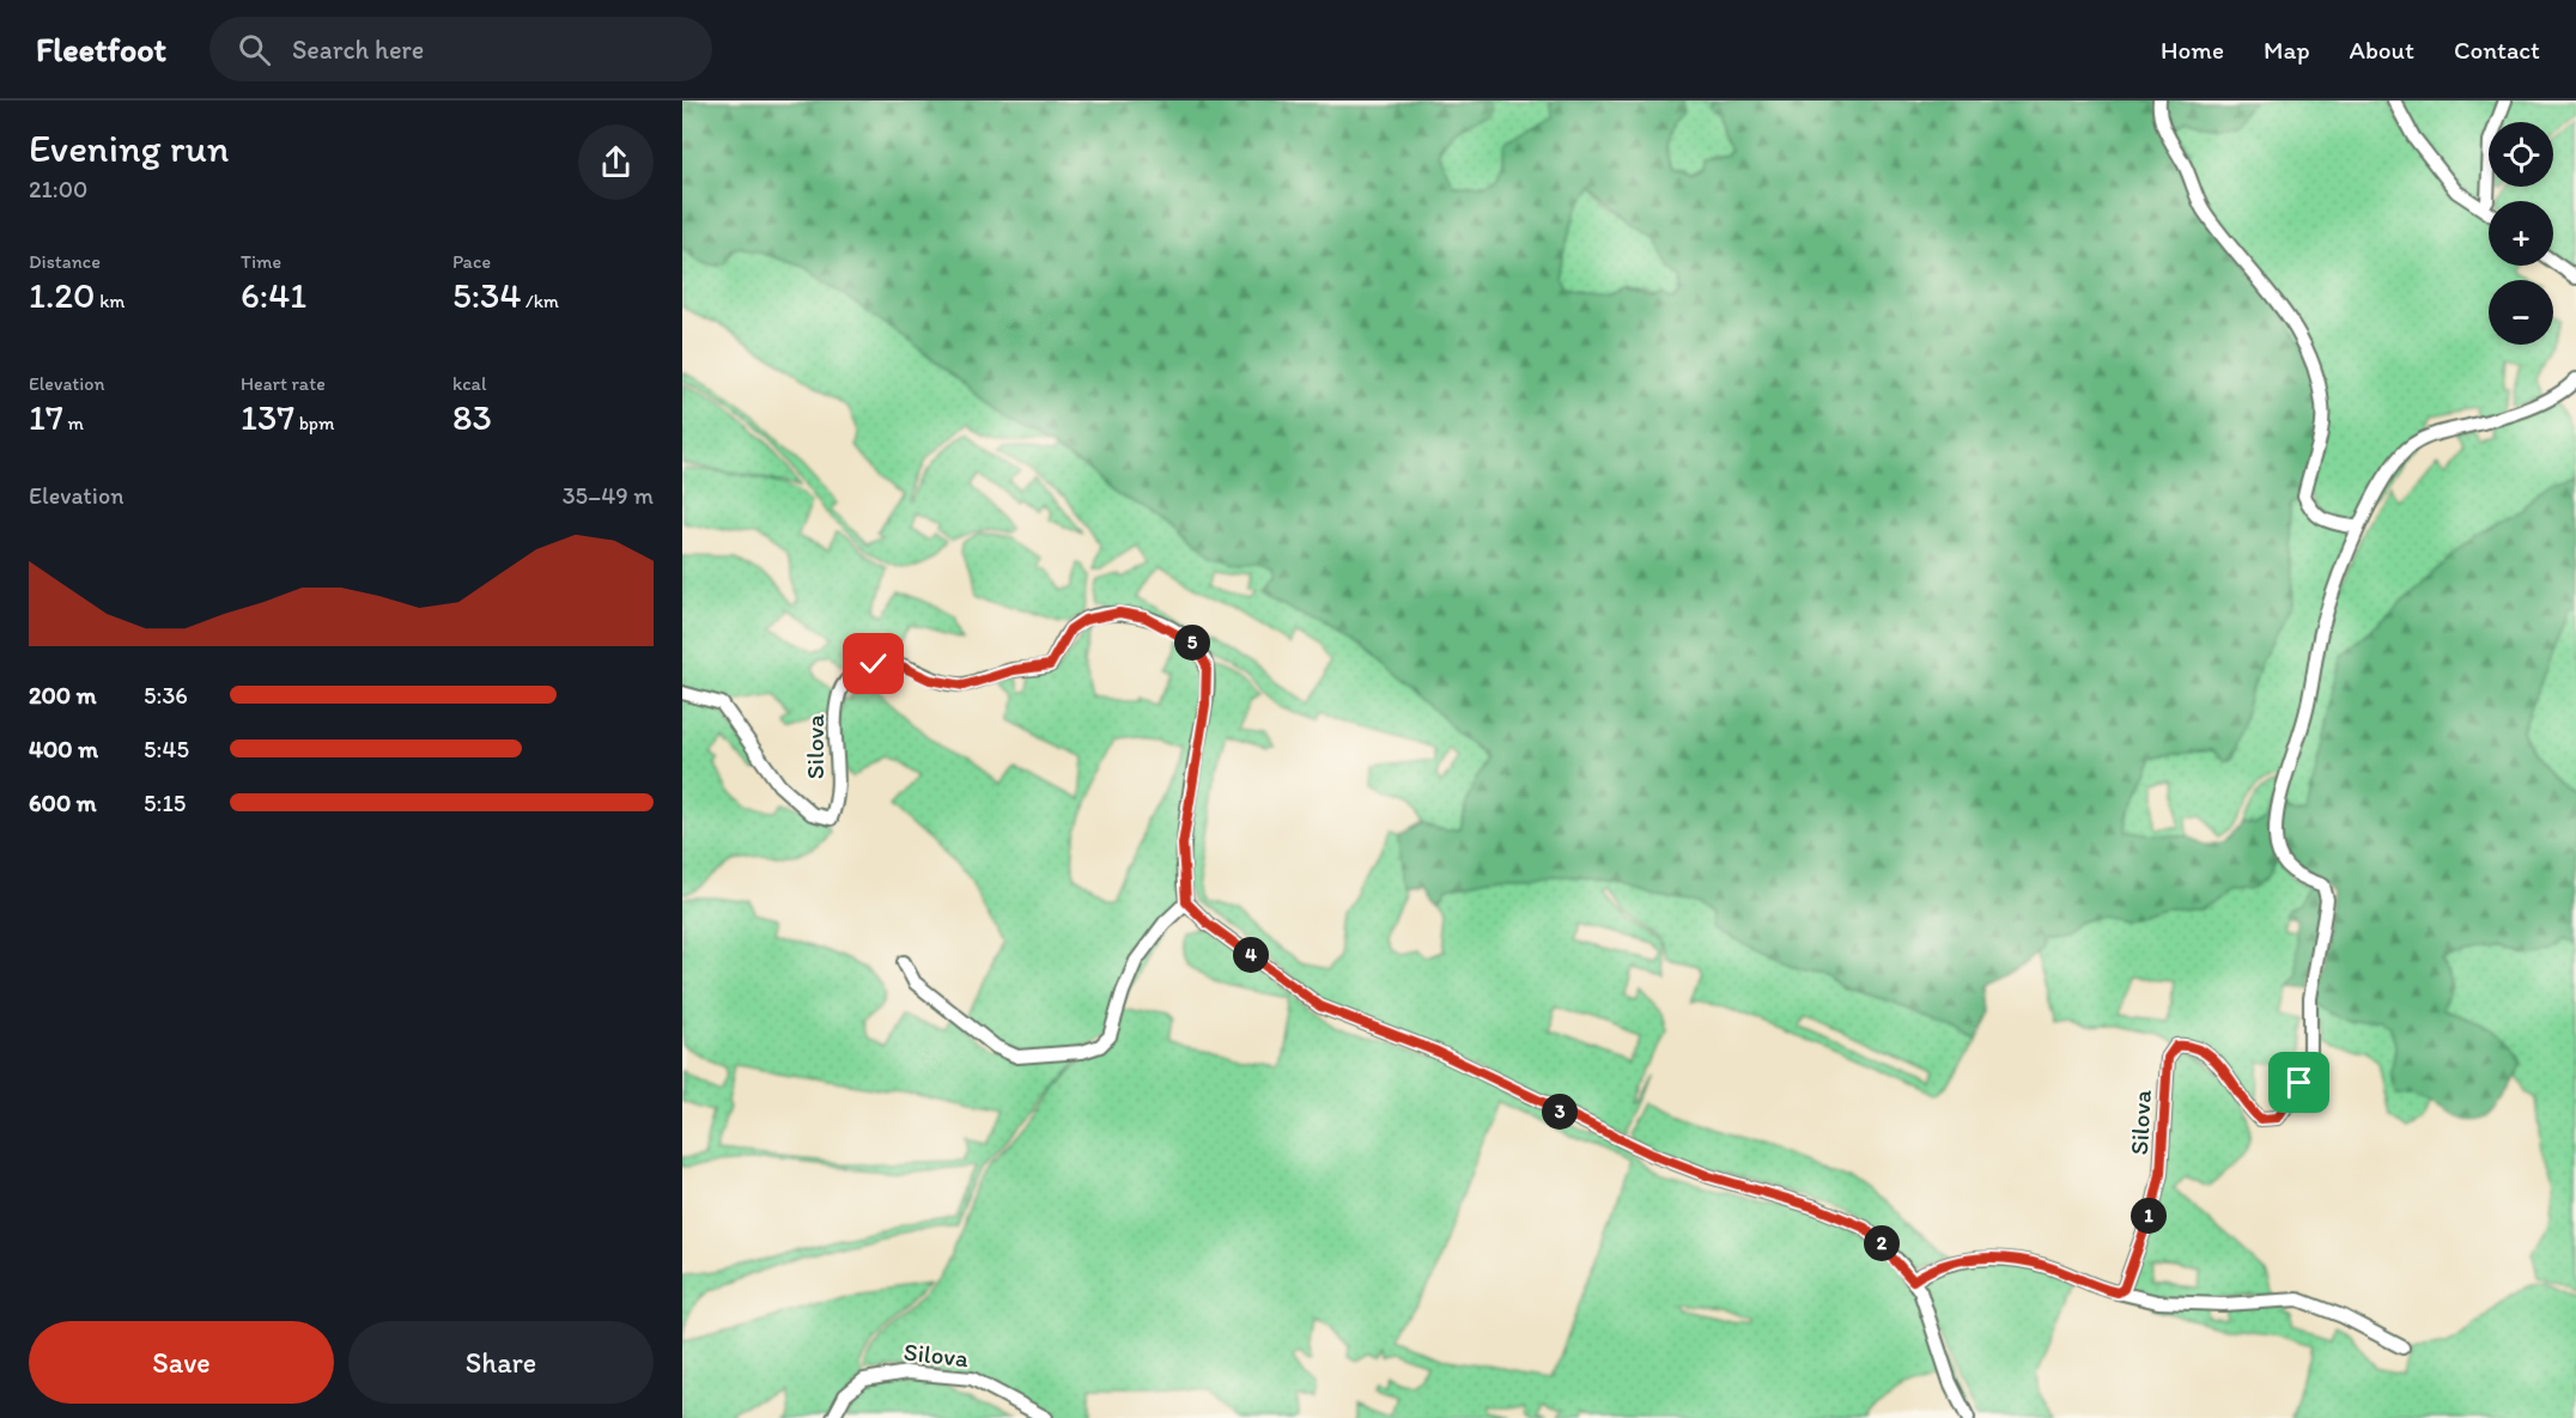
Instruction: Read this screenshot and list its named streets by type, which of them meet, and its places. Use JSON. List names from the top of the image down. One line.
{"streets":{"street":["Silova"]},"page":{"header":"Fleetfoot","search":"Search here","nav":["Home","Map","About","Contact"],"heading":["Evening run","21:00"],"map_buttons":["+","−"],"stats":[["Distance","1.20 km"],["Time","6:41"],["Pace","5:34 /km"],["Elevation","17 m"],["Heart rate","137 bpm"],["kcal","83"]],"chart":["Elevation","35–49 m"],"pins":["5","4","3","1","2"],"list":[{"name":"200 m","note":"5:36"},{"name":"400 m","note":"5:45"},{"name":"600 m","note":"5:15"}],"buttons":["Save","Share"]}}
